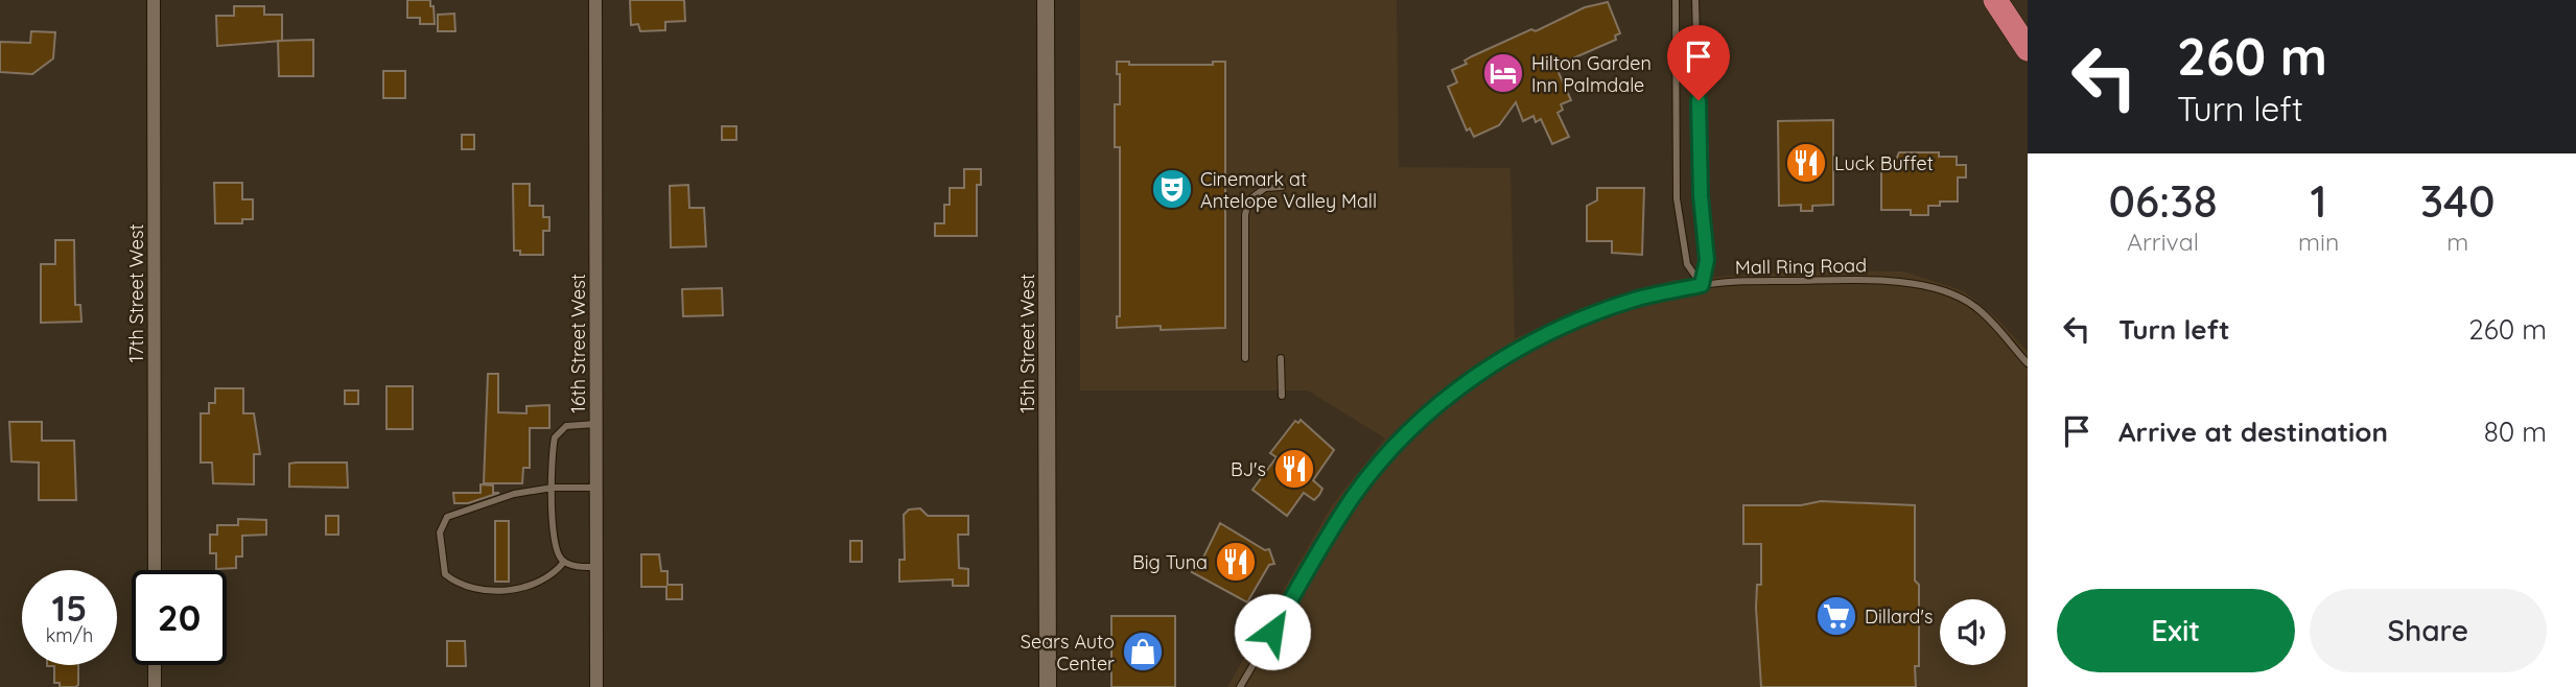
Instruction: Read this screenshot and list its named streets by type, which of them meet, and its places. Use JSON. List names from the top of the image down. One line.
{"streets":{"street":["17th Street West","16th Street West","15th Street West"],"lane":["Mall Ring Road"]},"places":{"hotel":["Hilton Garden Inn Palmdale"],"restaurant":["Luck Buffet","BJ's","Big Tuna"],"theatre":["Cinemark at Antelope Valley Mall"],"supermarket":["Dillard's"],"shop":["Sears Auto Center"]},"page":{"turn":["260 m","Turn left"],"eta":["06:38","Arrival","1","min","340","m"],"list":[{"name":"Turn left","value":"260 m"},{"name":"Arrive at destination","value":"80 m"}],"speed":"15 km/h","limit":"20","buttons":["Exit","Share"]}}
